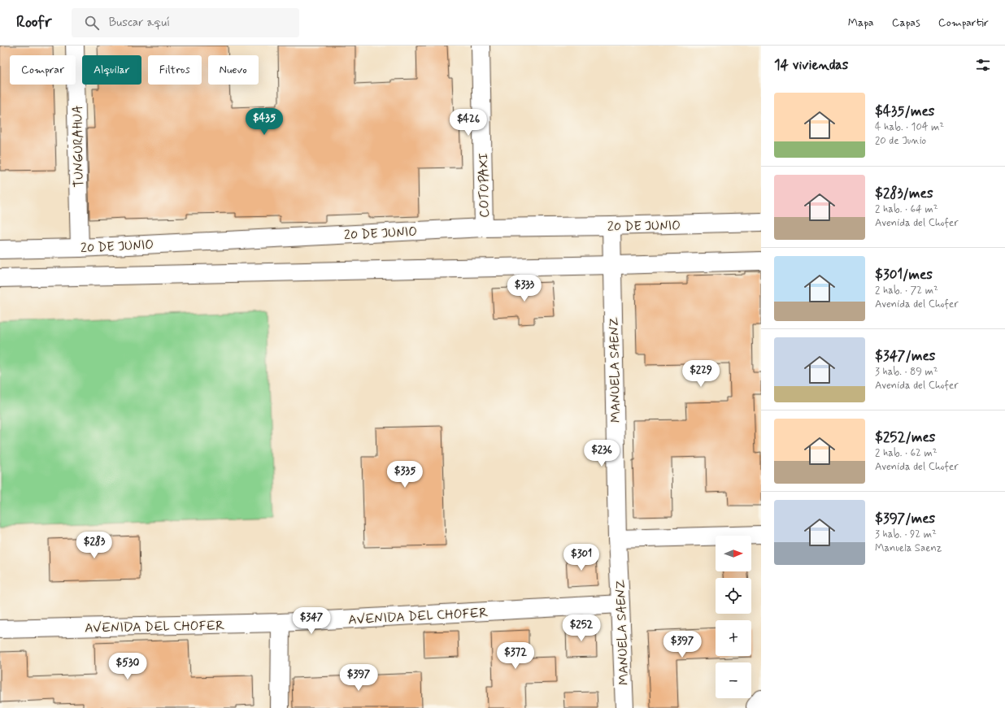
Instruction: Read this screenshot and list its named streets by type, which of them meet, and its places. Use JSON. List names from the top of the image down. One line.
{"streets":{"street":["TUNGURAHUA","COTOPAXI","20 DE JUNIO","MANUELA SAENZ","AVENIDA DEL CHOFER"]},"crossings":[["TUNGURAHUA","20 DE JUNIO"],["COTOPAXI","20 DE JUNIO"],["20 DE JUNIO","MANUELA SAENZ"],["MANUELA SAENZ","AVENIDA DEL CHOFER"]],"north":"right","page":{"header":"Roofr","search":"Buscar aquí","nav":["Mapa","Capas","Compartir"],"heading":"14 viviendas","chip":["Comprar","Alquilar","Filtros","Nuevo"],"list":[{"name":"$435/mes","note":"4 hab. · 104 m² · 20 de Junio"},{"name":"$283/mes","note":"2 hab. · 64 m² · Avenida del Chofer"},{"name":"$301/mes","note":"2 hab. · 72 m² · Avenida del Chofer"},{"name":"$347/mes","note":"3 hab. · 89 m² · Avenida del Chofer"},{"name":"$252/mes","note":"2 hab. · 62 m² · Avenida del Chofer"},{"name":"$397/mes","note":"3 hab. · 92 m² · Manuela Saenz"}],"price":["$435","$426","$333","$229","$236","$335","$283","$301","$347","$252","$397","$372","$530","$397"],"map_buttons":["+","−"]}}
